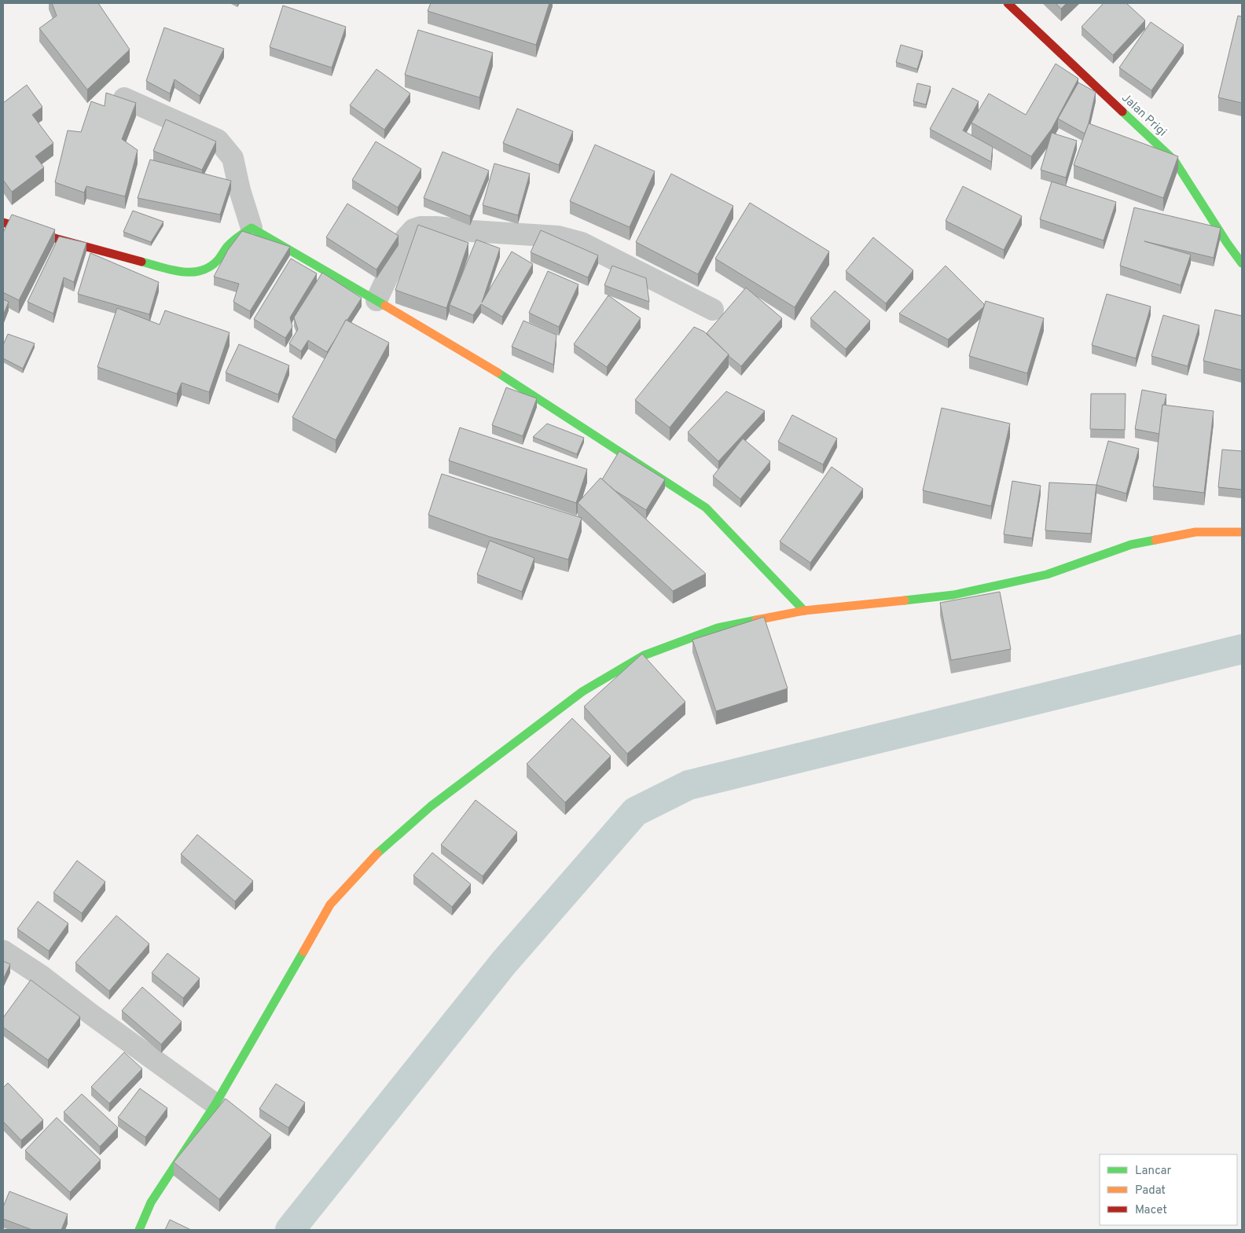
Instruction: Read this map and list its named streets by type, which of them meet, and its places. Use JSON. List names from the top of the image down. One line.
{"streets":{"main road":["Jalan Prigi"]},"legend":["Lancar","Padat","Macet"]}
